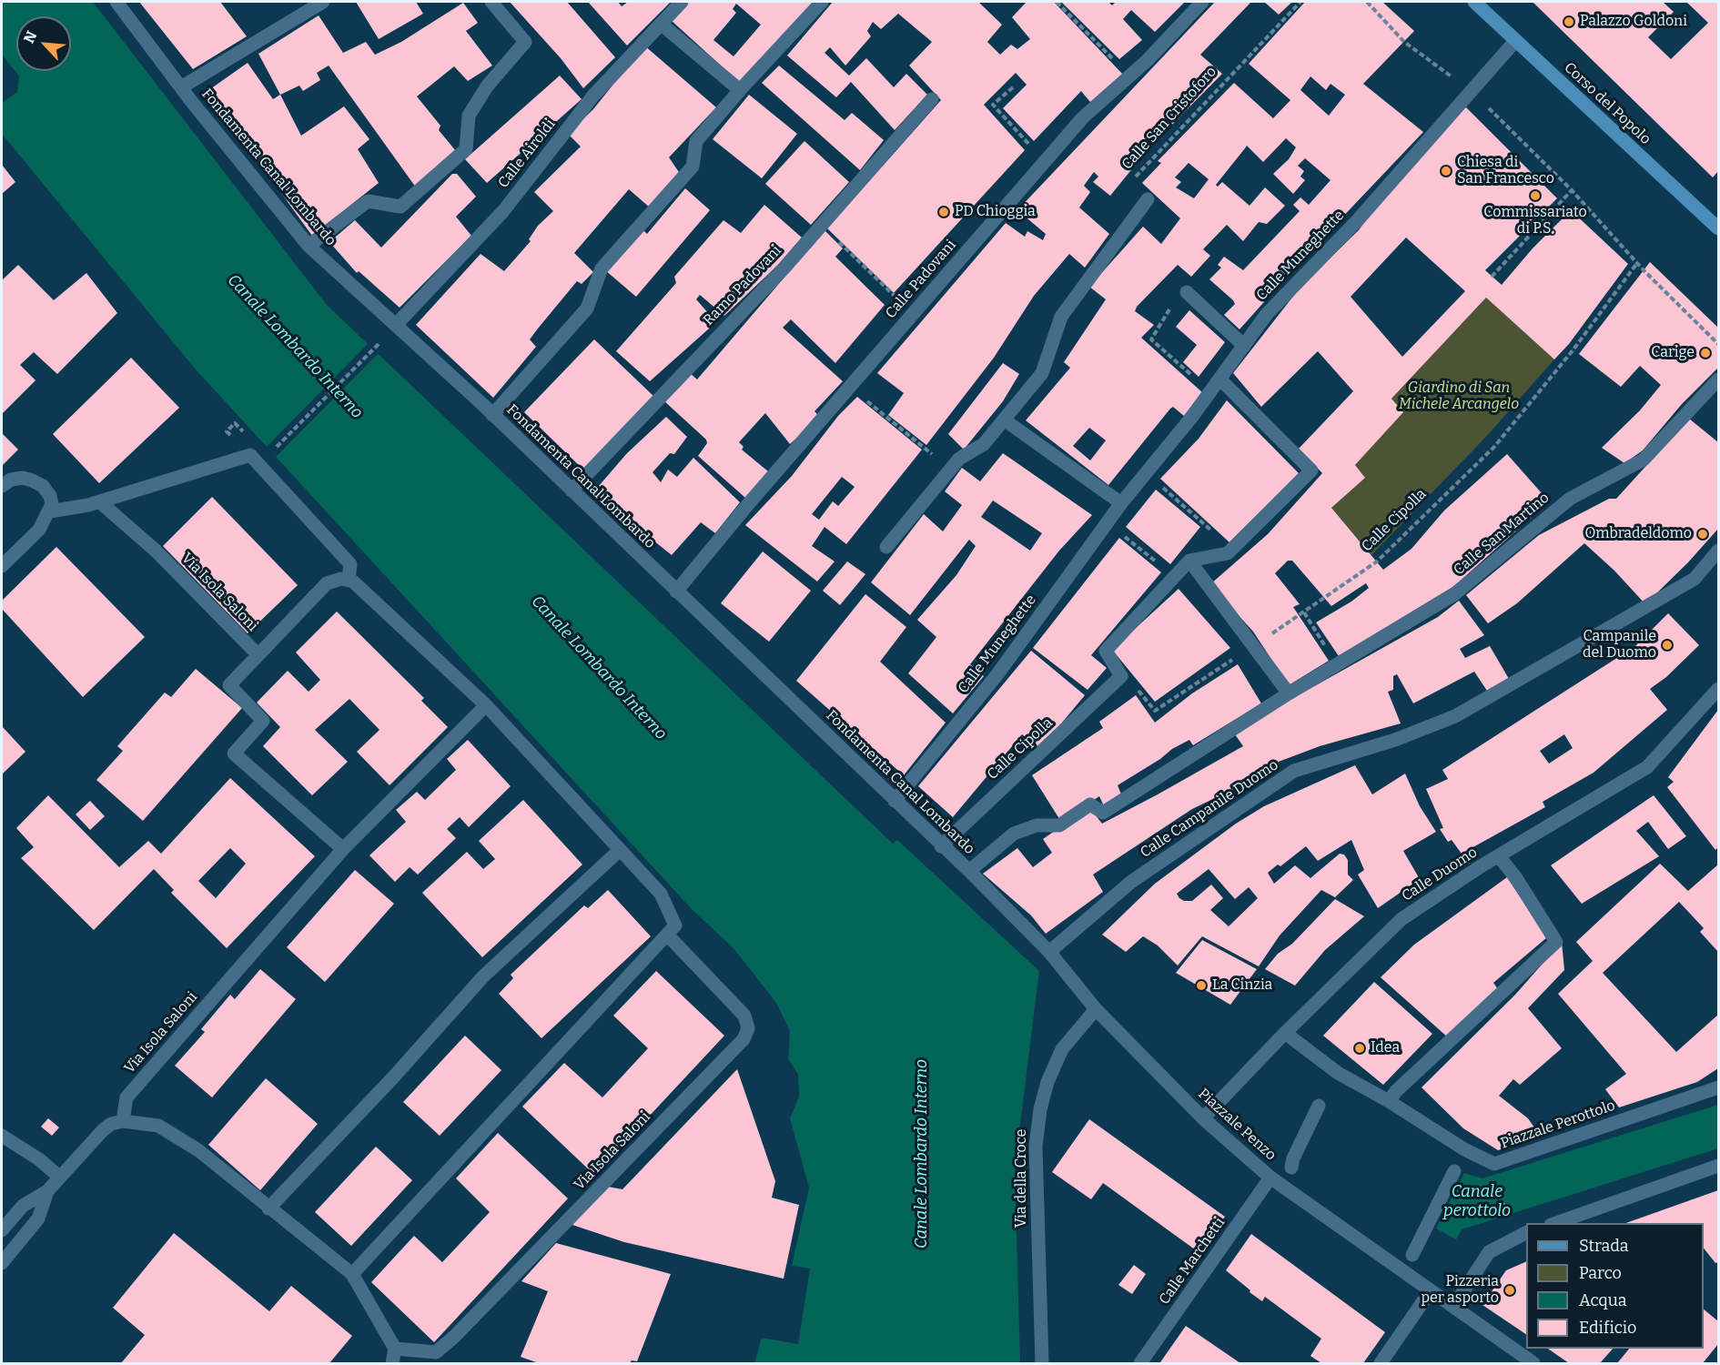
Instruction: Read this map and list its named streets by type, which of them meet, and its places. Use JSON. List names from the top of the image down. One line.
{"streets":{"street":["Corso del Popolo","Calle Airoldi","Fondamenta Canal Lombardo","Calle Muneghette","Calle Padovani","Ramo Padovani","Calle Cipolla","Calle San Martino","Via Isola Saloni","Calle Campanile Duomo","Calle Duomo","Piazzale Penzo","Piazzale Perottolo","Via della Croce","Calle Marchetti"],"path":["Calle San Cristoforo"]},"crossings":[["Corso del Popolo","Calle Muneghette"],["Calle Airoldi","Fondamenta Canal Lombardo"],["Fondamenta Canal Lombardo","Calle Muneghette"],["Fondamenta Canal Lombardo","Calle Padovani"],["Fondamenta Canal Lombardo","Ramo Padovani"],["Fondamenta Canal Lombardo","Calle Cipolla"],["Fondamenta Canal Lombardo","Calle San Martino"],["Fondamenta Canal Lombardo","Calle Campanile Duomo"],["Fondamenta Canal Lombardo","Piazzale Penzo"],["Calle Campanile Duomo","Piazzale Penzo"],["Calle Duomo","Piazzale Penzo"],["Calle Duomo","Piazzale Perottolo"],["Piazzale Penzo","Via della Croce"],["Piazzale Penzo","Calle Marchetti"]],"water":["Canale Lombardo Interno","Canale perottolo"],"parks":["Giardino di San Michele Arcangelo"],"places":["Palazzo Goldoni","Chiesa di San Francesco","Commissariato di P.S.","PD Chioggia","Carige","Ombradeldomo","Campanile del Duomo","La Cinzia","Idea","Pizzeria per asporto"],"legend":["Strada","Parco","Acqua","Edificio"],"north":"top left"}
